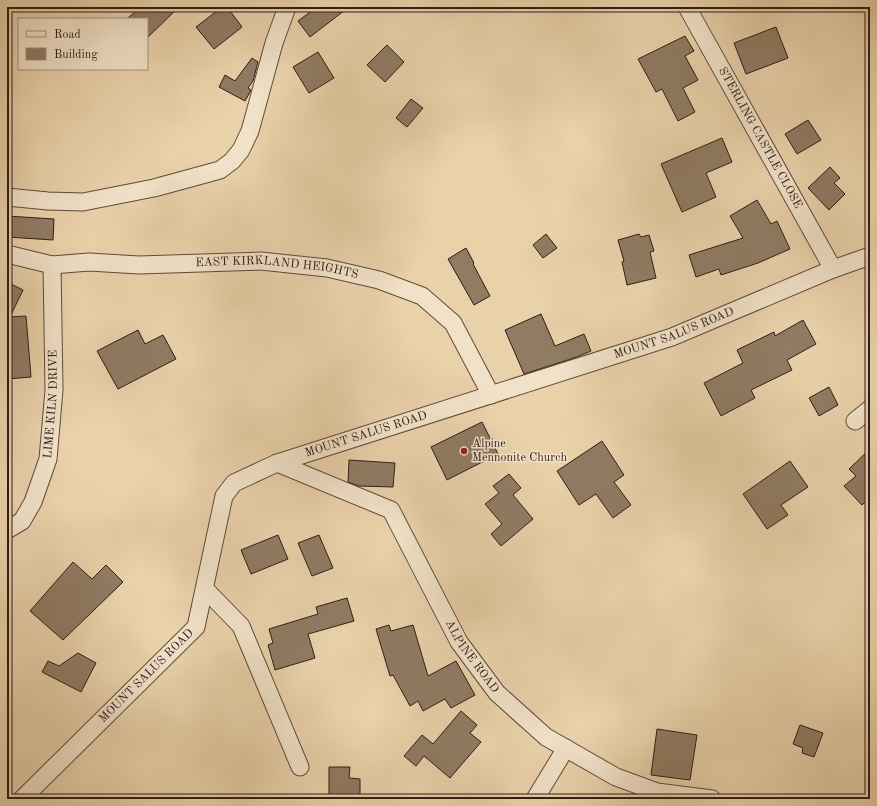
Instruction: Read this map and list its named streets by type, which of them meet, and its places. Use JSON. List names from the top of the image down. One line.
{"streets":{"street":["STERLING CASTLE CLOSE","EAST KIRKLAND HEIGHTS","MOUNT SALUS ROAD","LIME KILN DRIVE","ALPINE ROAD"]},"crossings":[["STERLING CASTLE CLOSE","MOUNT SALUS ROAD"],["EAST KIRKLAND HEIGHTS","MOUNT SALUS ROAD"],["EAST KIRKLAND HEIGHTS","LIME KILN DRIVE"],["MOUNT SALUS ROAD","ALPINE ROAD"]],"places":["Alpine Mennonite Church"],"legend":["Road","Building"]}
